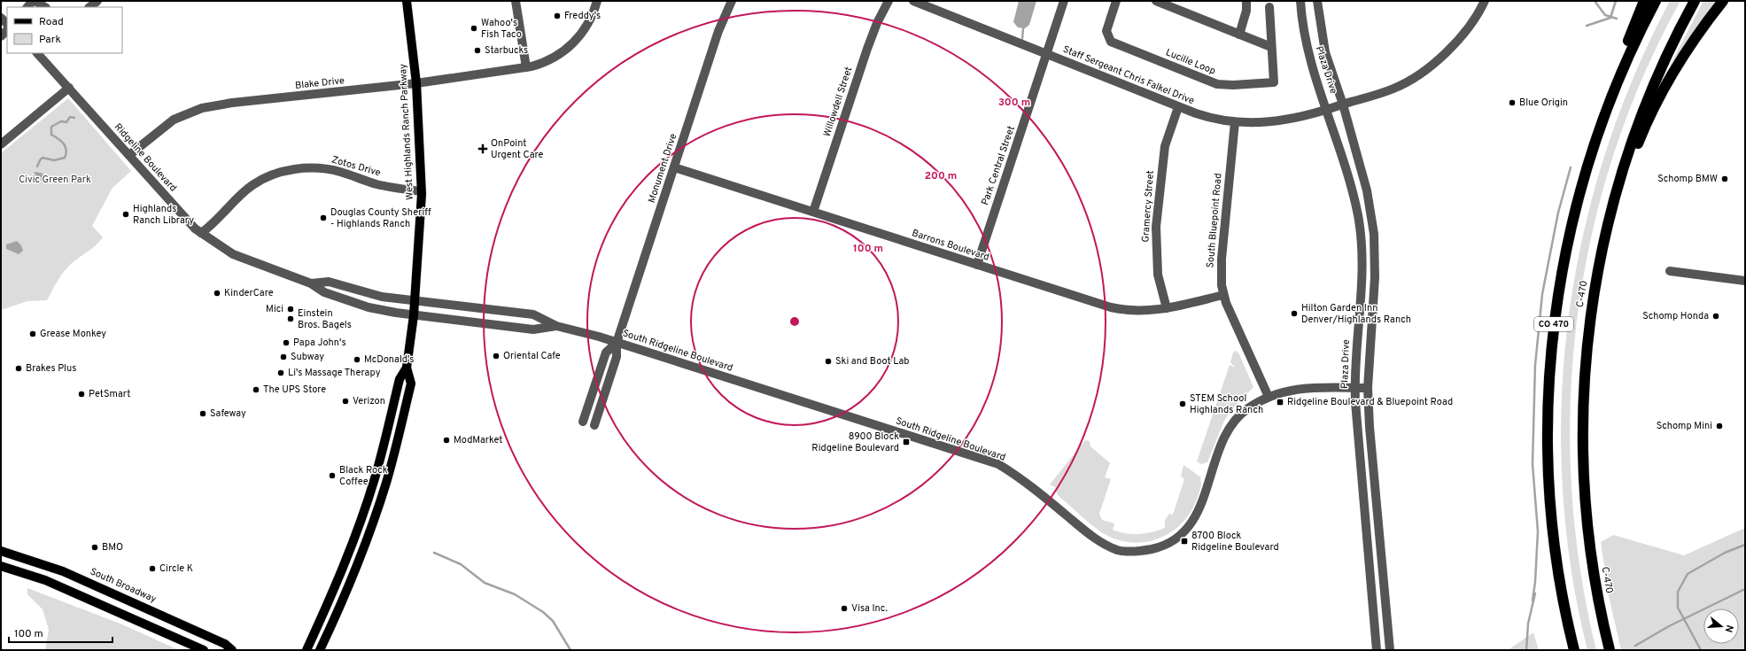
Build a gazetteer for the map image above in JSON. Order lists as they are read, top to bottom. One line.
{"streets":{"highway":["C-470","CO 470"],"main road":["West Highlands Ranch Parkway","South Broadway"],"street":["Lucille Loop","Plaza Drive","Staff Sergeant Chris Falkel Drive","Blake Drive","Willowdell Street","Ridgeline Boulevard","Park Central Street","Zotos Drive","Monument Drive","Gramercy Street","South Bluepoint Road","Barrons Boulevard","South Ridgeline Boulevard"]},"crossings":[["Plaza Drive","Staff Sergeant Chris Falkel Drive"],["Plaza Drive","South Ridgeline Boulevard"],["Staff Sergeant Chris Falkel Drive","Park Central Street"],["Staff Sergeant Chris Falkel Drive","Gramercy Street"],["Staff Sergeant Chris Falkel Drive","South Bluepoint Road"],["Blake Drive","West Highlands Ranch Parkway"],["Blake Drive","Ridgeline Boulevard"],["Willowdell Street","Barrons Boulevard"],["West Highlands Ranch Parkway","Ridgeline Boulevard"],["West Highlands Ranch Parkway","Zotos Drive"],["West Highlands Ranch Parkway","South Ridgeline Boulevard"],["Ridgeline Boulevard","Zotos Drive"],["Ridgeline Boulevard","South Ridgeline Boulevard"],["Park Central Street","Barrons Boulevard"],["Monument Drive","Barrons Boulevard"],["Monument Drive","South Ridgeline Boulevard"],["Gramercy Street","Barrons Boulevard"],["South Bluepoint Road","Barrons Boulevard"],["South Bluepoint Road","South Ridgeline Boulevard"]],"parks":["Civic Green Park"],"places":{"other":["Freddy's","Wahoo's Fish Taco","Starbucks","Blue Origin","Schomp BMW","Highlands Ranch Library","Douglas County Sheriff - Highlands Ranch","KinderCare","Mici","Hilton Garden Inn Denver/Highlands Ranch","Schomp Honda","Einstein Bros. Bagels","Grease Monkey","Papa John's","Oriental Cafe","Subway","McDonald's","Ski and Boot Lab","Brakes Plus","Li's Massage Therapy","The UPS Store","PetSmart","Verizon","STEM School Highlands Ranch","Safeway","Schomp Mini","ModMarket","Black Rock Coffee","BMO","Circle K","Visa Inc."],"health":["OnPoint Urgent Care"],"transit":["Ridgeline Boulevard & Bluepoint Road","8900 Block Ridgeline Boulevard","8700 Block Ridgeline Boulevard"]},"legend":["Road","Park"],"scale_bar":"100 m","north":"right","rings":["300 m","200 m","100 m"]}
